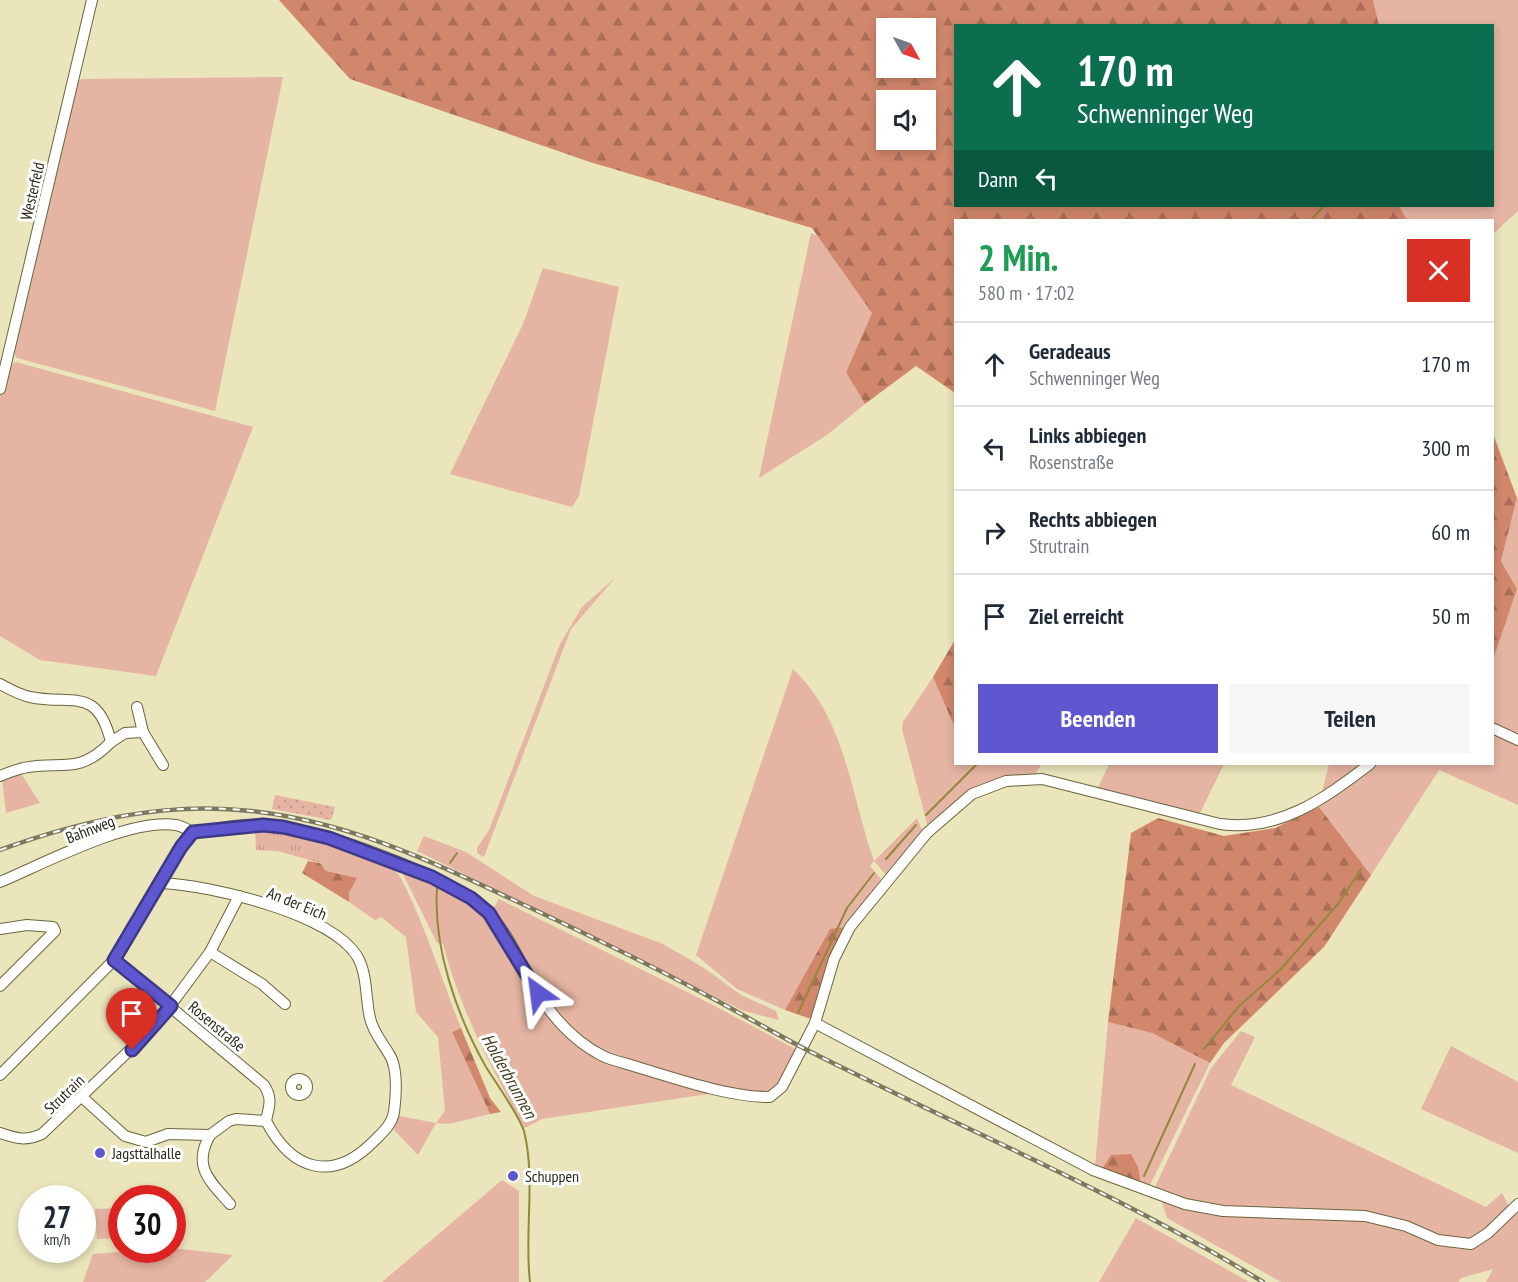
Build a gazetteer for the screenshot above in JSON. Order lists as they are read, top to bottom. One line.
{"streets":{"street":["Westerfeld","Bahnweg","An der Eich","Rosenstraße","Strutrain"]},"crossings":[["An der Eich","Strutrain"],["Rosenstraße","Strutrain"]],"water":["Holderbrunnen"],"places":["Jagsttalhalle","Schuppen"],"north":"bottom right","page":{"turn":["170 m","Schwenninger Weg"],"then":"Dann","heading":["2 Min.","580 m · 17:02"],"list":[{"name":"Geradeaus","note":"Schwenninger Weg","value":"170 m"},{"name":"Links abbiegen","note":"Rosenstraße","value":"300 m"},{"name":"Rechts abbiegen","note":"Strutrain","value":"60 m"},{"name":"Ziel erreicht","value":"50 m"}],"buttons":["Beenden","Teilen"],"speed":"27 km/h","limit":"30"}}
